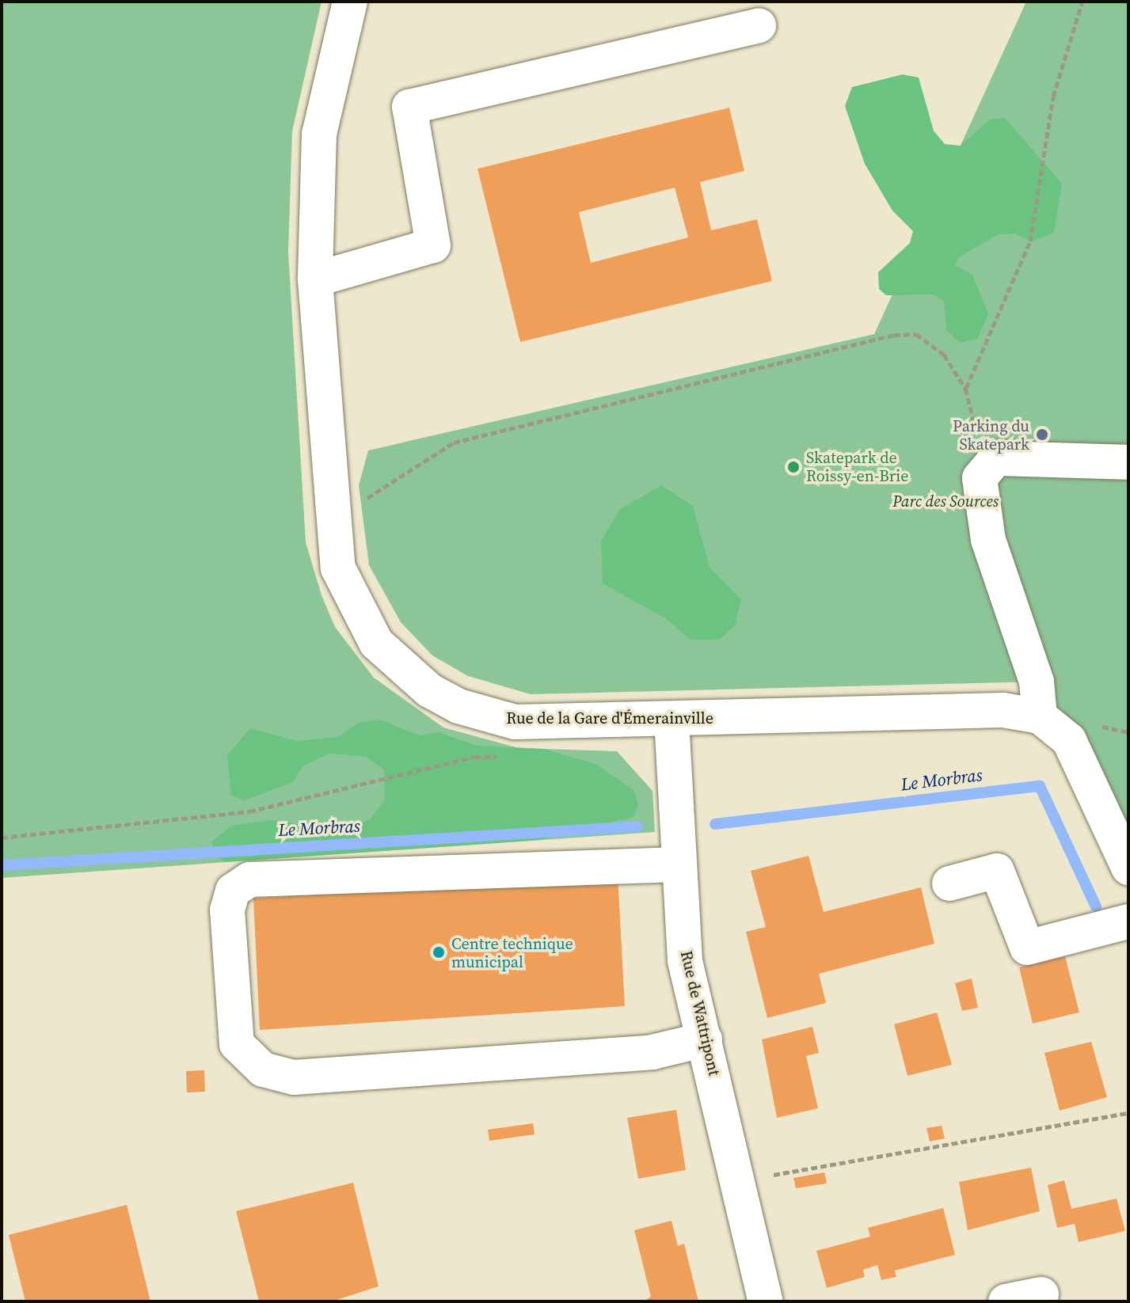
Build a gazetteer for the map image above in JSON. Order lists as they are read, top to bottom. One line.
{"streets":{"street":["Rue de la Gare d'Émerainville","Rue de Wattripont"]},"crossings":[["Rue de la Gare d'Émerainville","Rue de Wattripont"]],"water":["Le Morbras"],"parks":["Parc des Sources"],"places":["Parking du Skatepark","Skatepark de Roissy-en-Brie","Centre technique municipal"]}
